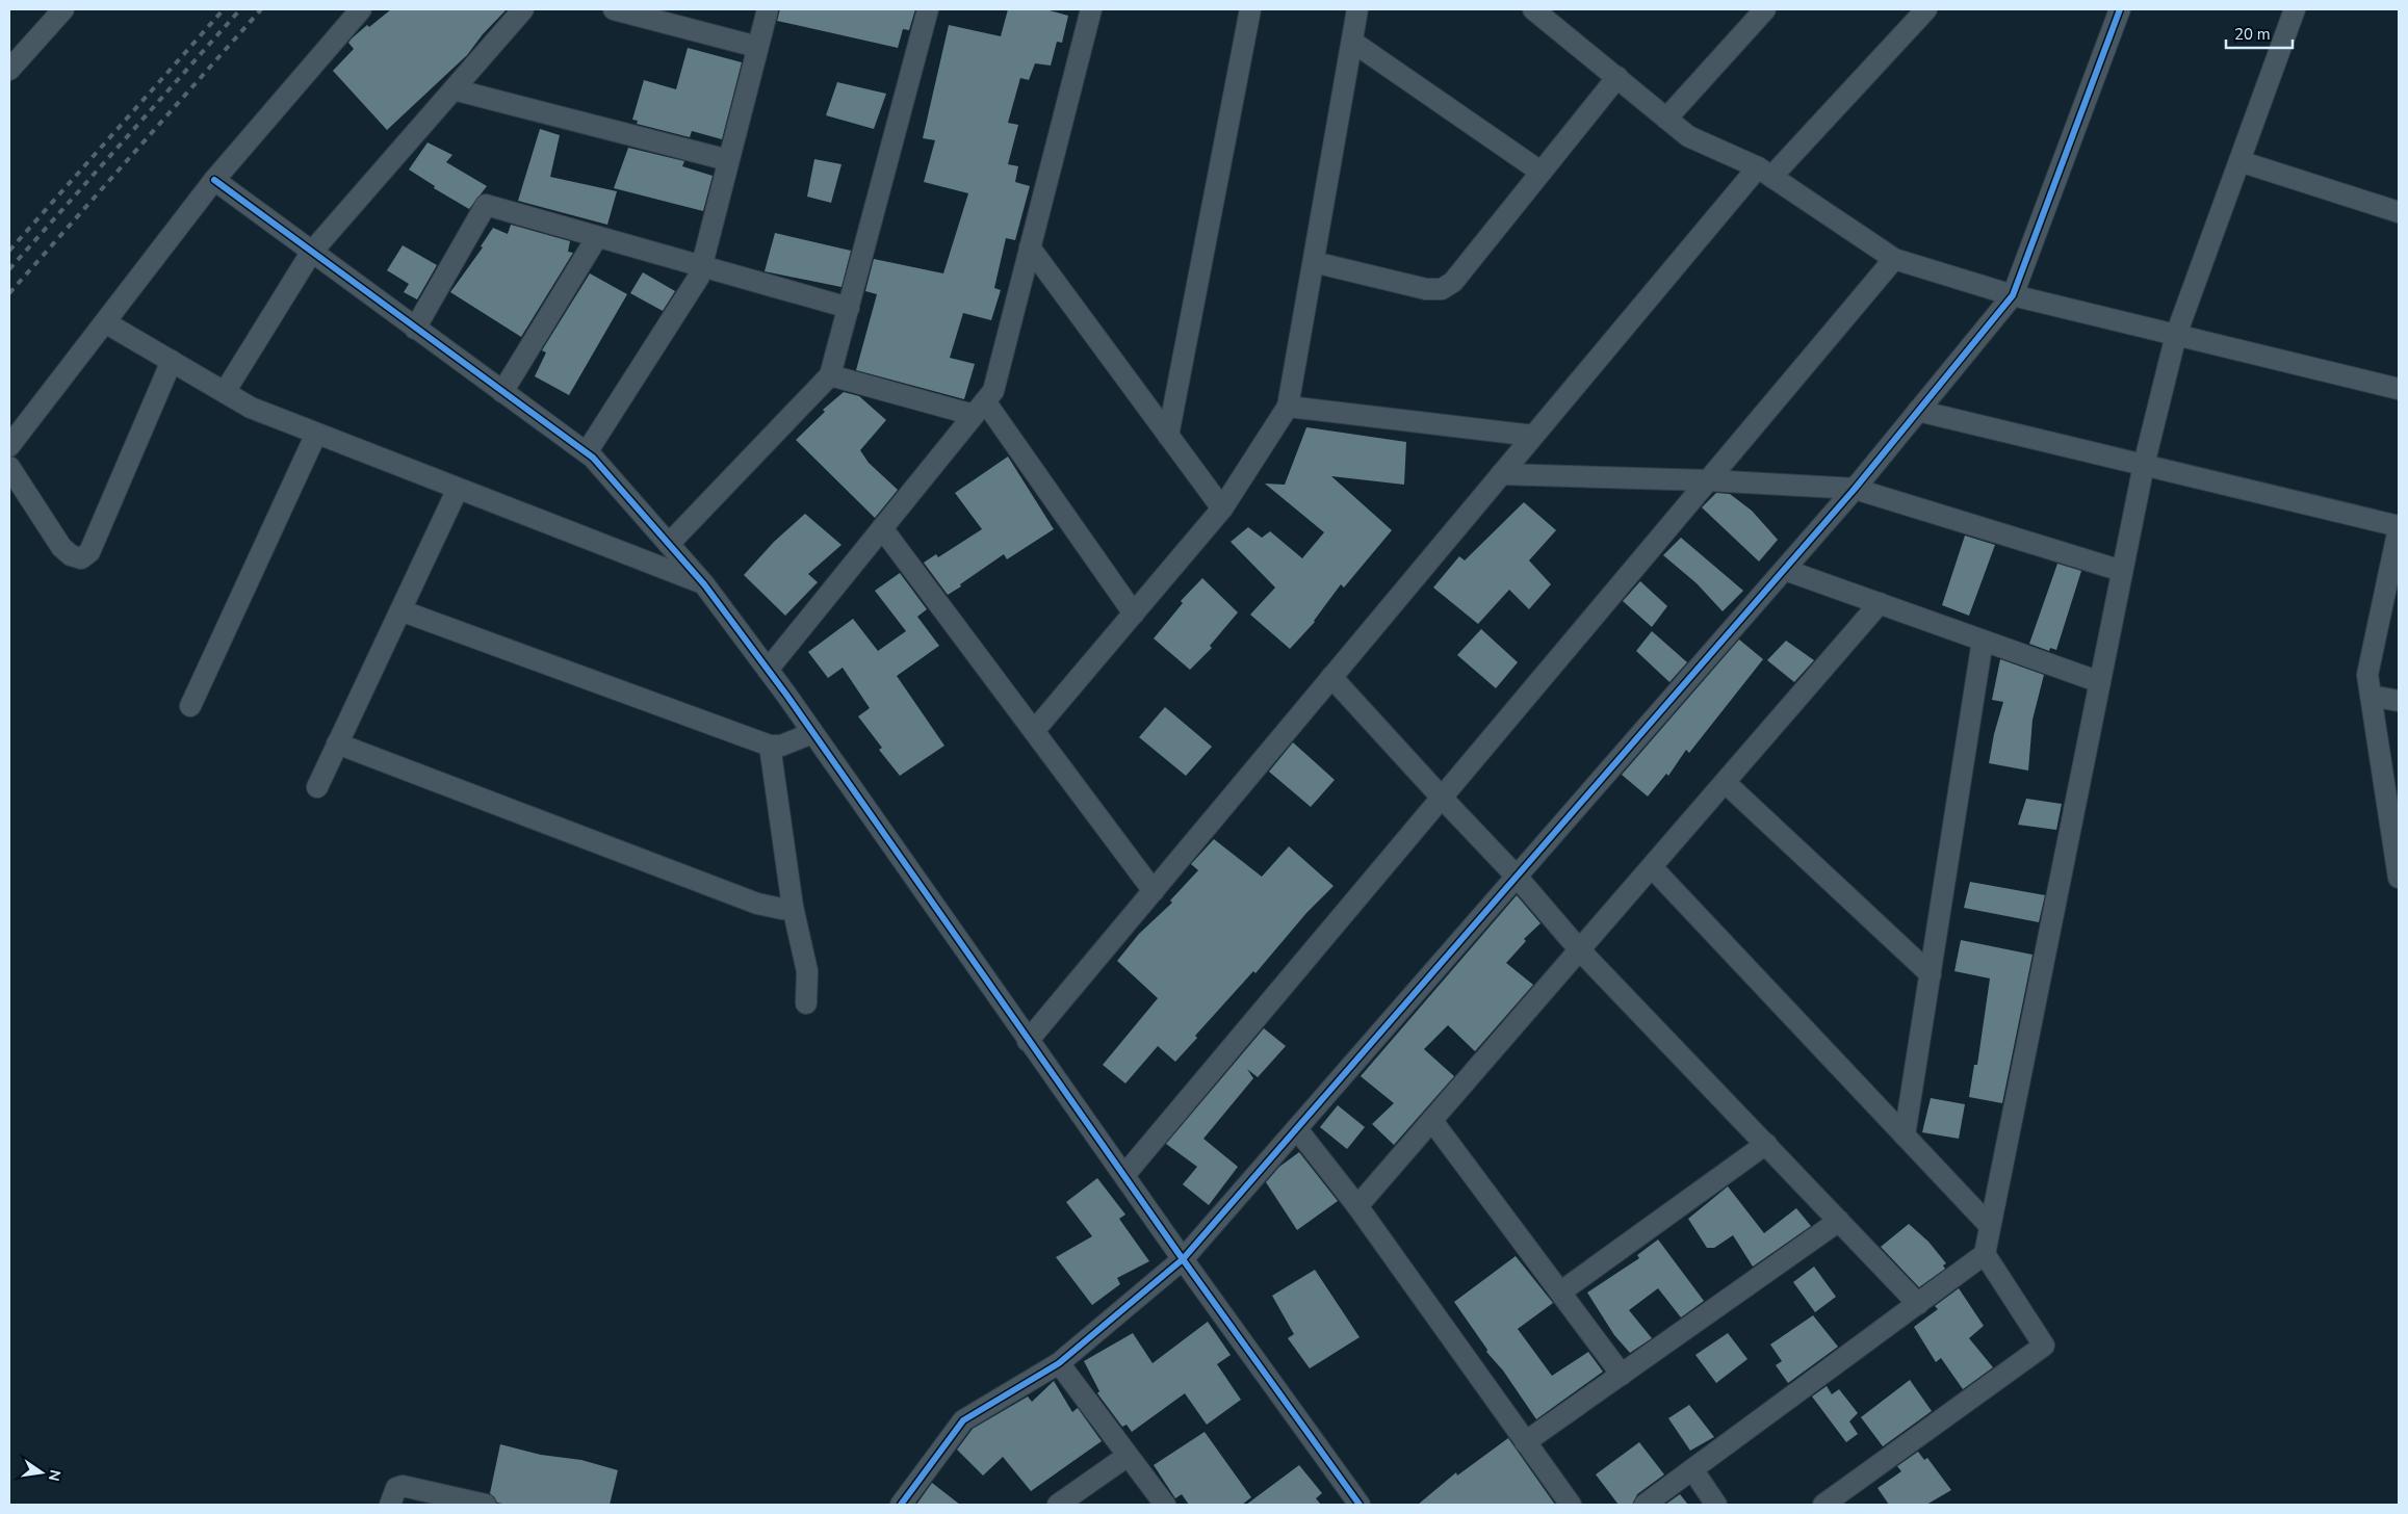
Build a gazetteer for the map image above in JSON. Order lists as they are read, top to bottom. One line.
{"scale_bar":"20 m","north":"right"}
